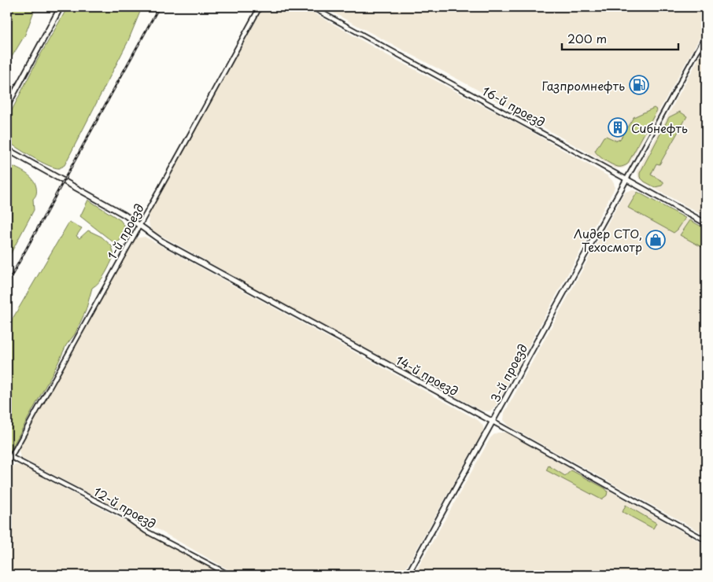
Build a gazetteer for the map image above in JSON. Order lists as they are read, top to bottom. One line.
{"streets":{"street":["16-й проезд","1-й проезд","3-й проезд","14-й проезд","12-й проезд"]},"crossings":[["16-й проезд","3-й проезд"],["1-й проезд","14-й проезд"],["1-й проезд","12-й проезд"],["3-й проезд","14-й проезд"]],"places":{"fuel station":["Газпромнефть"],"building":["Сибнефть"],"shop":["Лидер СТО, Техосмотр"]},"scale_bar":"200 m"}
